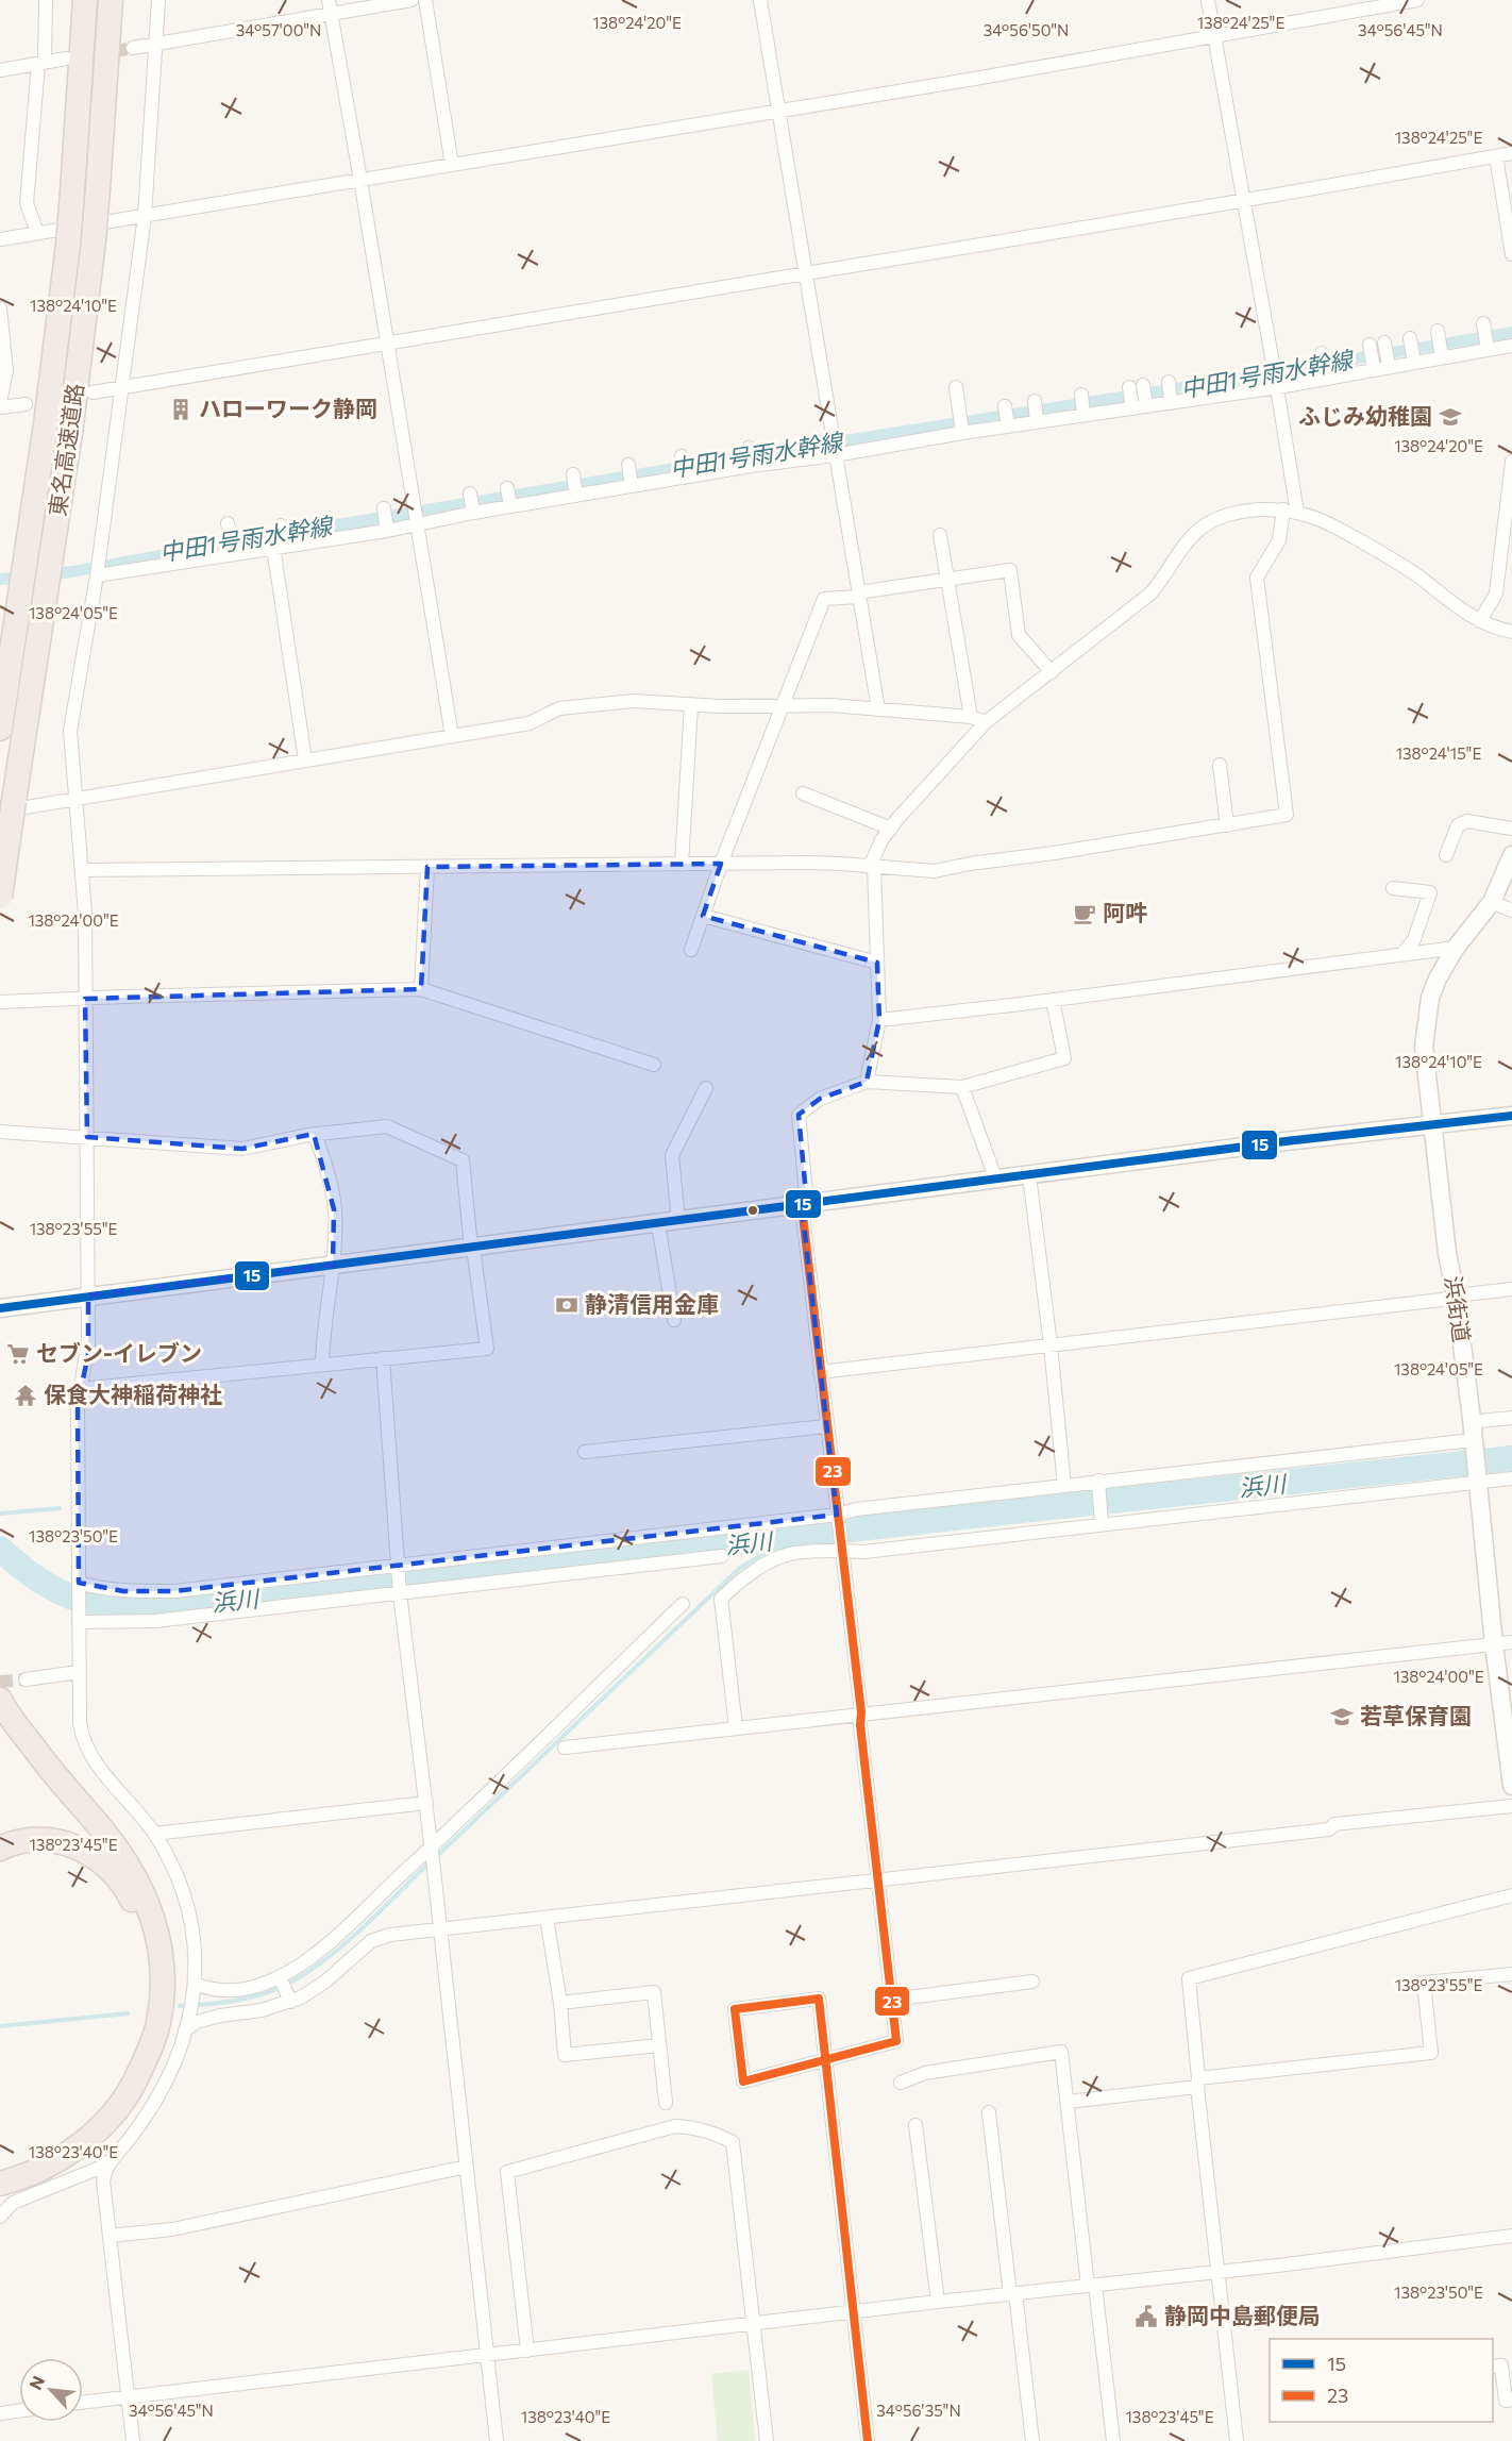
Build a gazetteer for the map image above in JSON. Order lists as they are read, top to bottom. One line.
{"streets":{"highway":["東名高速道路"],"street":["浜街道"]},"water":["中田1号雨水幹線","浜川"],"places":{"building":["ハローワーク静岡"],"school or university":["ふじみ幼稚園","若草保育園"],"cafe":["阿吽"],"bank":["静清信用金庫"],"supermarket":["セブン-イレブン"],"temple":["保食大神稲荷神社"],"public building":["静岡中島郵便局"]},"lines":["transit line 15","transit line 23"],"legend":["15","23"],"north":"top left","coordinates":["138°24'20\"E","138°24'25\"E","34°57'00\"N","34°56'50\"N","34°56'45\"N","138°24'10\"E","138°24'05\"E","138°24'15\"E","138°24'00\"E","138°23'55\"E","138°23'50\"E","138°23'45\"E","138°23'40\"E","34°56'35\"N"]}
